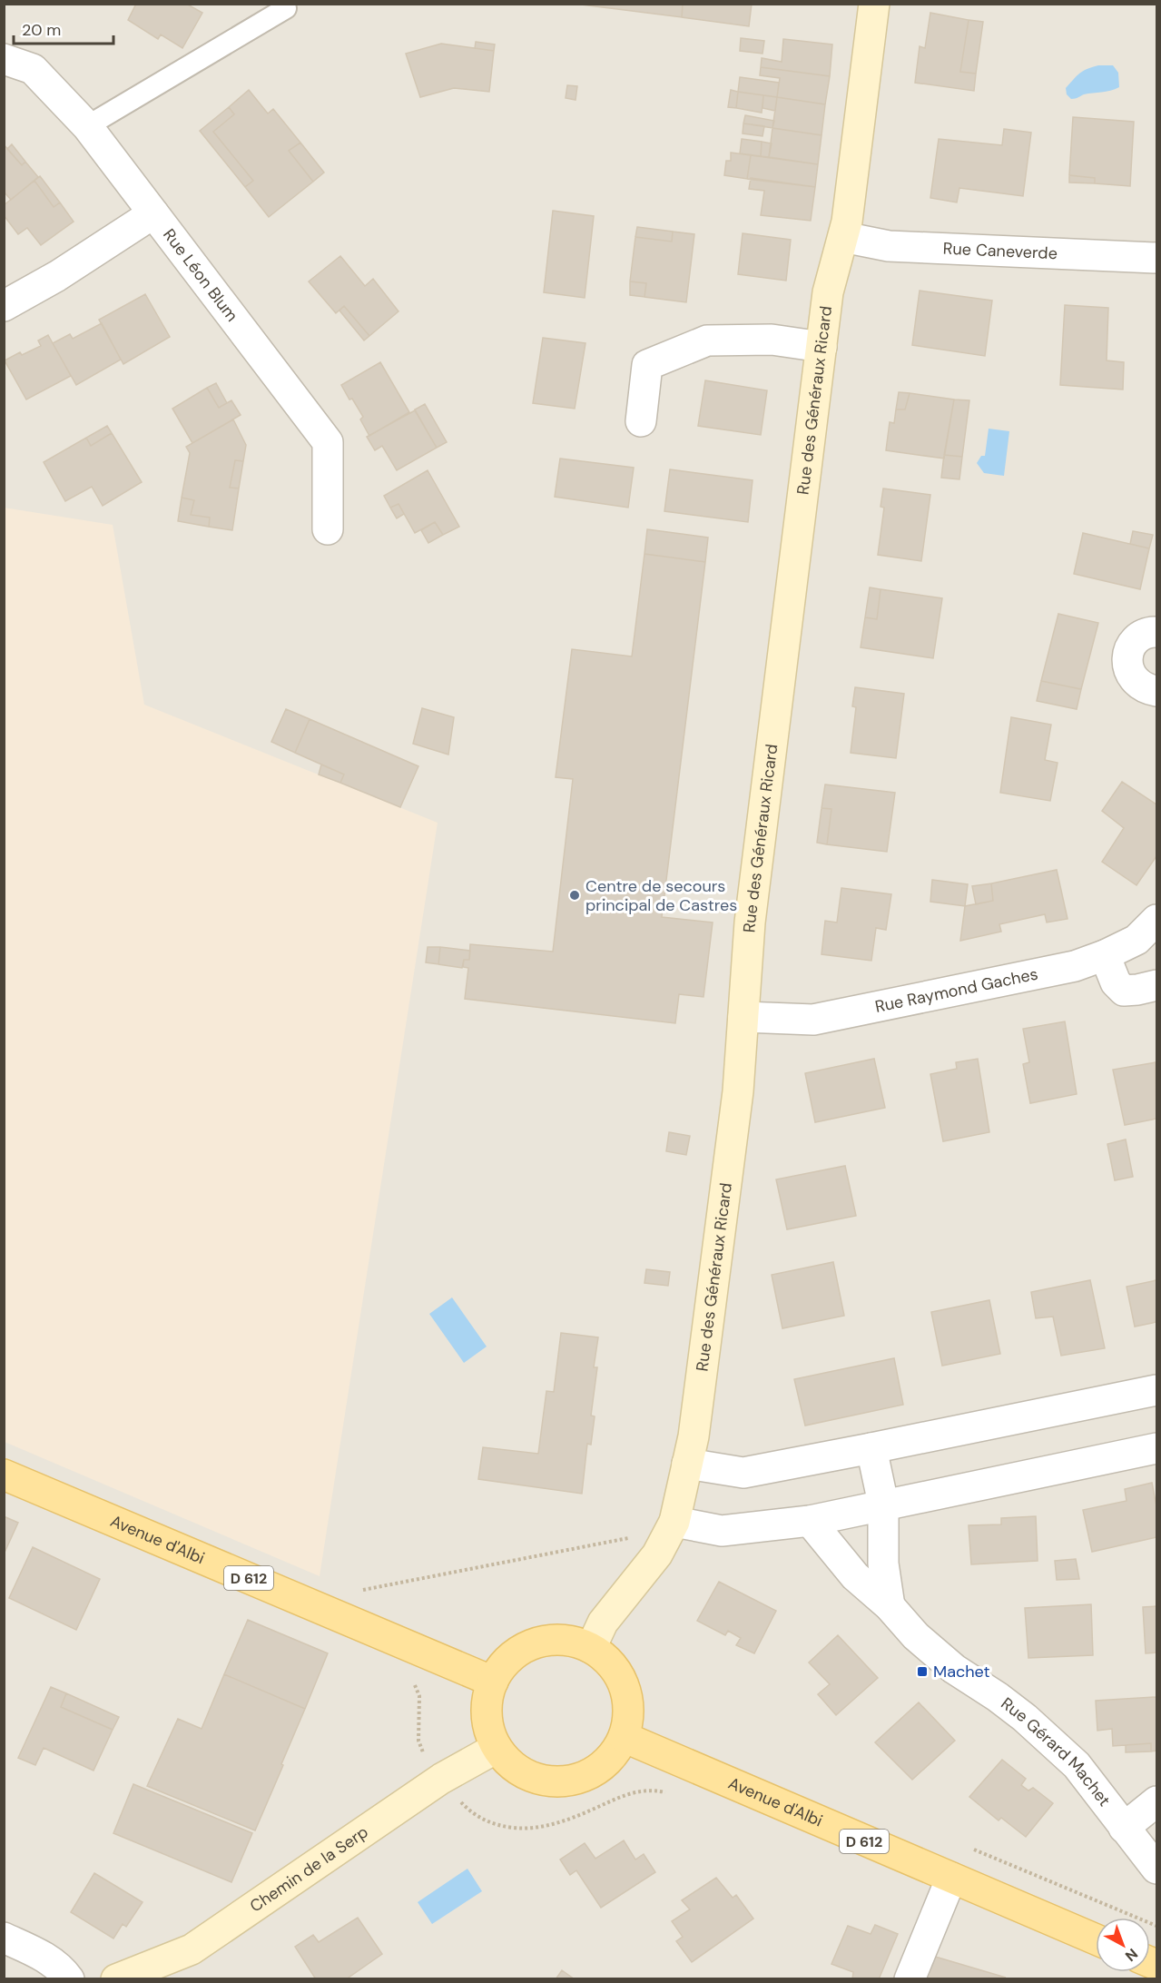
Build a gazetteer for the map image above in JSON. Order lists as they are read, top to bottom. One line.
{"streets":{"main road":["Avenue d'Albi","D 612"],"street":["Rue Caneverde","Rue Léon Blum","Rue des Généraux Ricard","Rue Raymond Gaches","Rue Gérard Machet","Chemin de la Serp"]},"crossings":[["Rue Caneverde","Rue des Généraux Ricard"],["Rue des Généraux Ricard","Rue Raymond Gaches"],["Rue des Généraux Ricard","Avenue d'Albi"],["Rue des Généraux Ricard","Chemin de la Serp"],["Avenue d'Albi","Chemin de la Serp"]],"places":{"other":["Centre de secours principal de Castres"],"transit":["Machet"]},"scale_bar":"20 m","north":"bottom right"}
